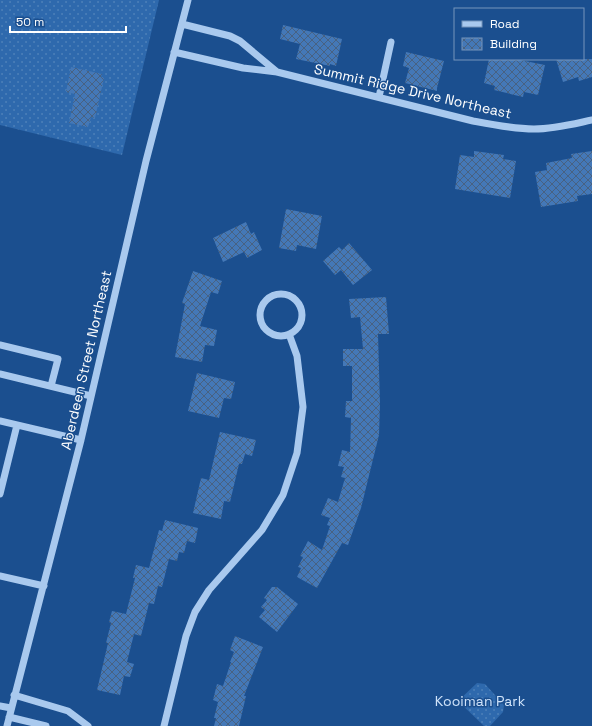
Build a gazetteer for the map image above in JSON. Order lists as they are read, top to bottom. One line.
{"streets":{"street":["Summit Ridge Drive Northeast","Aberdeen Street Northeast"]},"crossings":[["Summit Ridge Drive Northeast","Aberdeen Street Northeast"]],"parks":["Kooiman Park"],"legend":["Road","Building"],"scale_bar":"50 m"}
